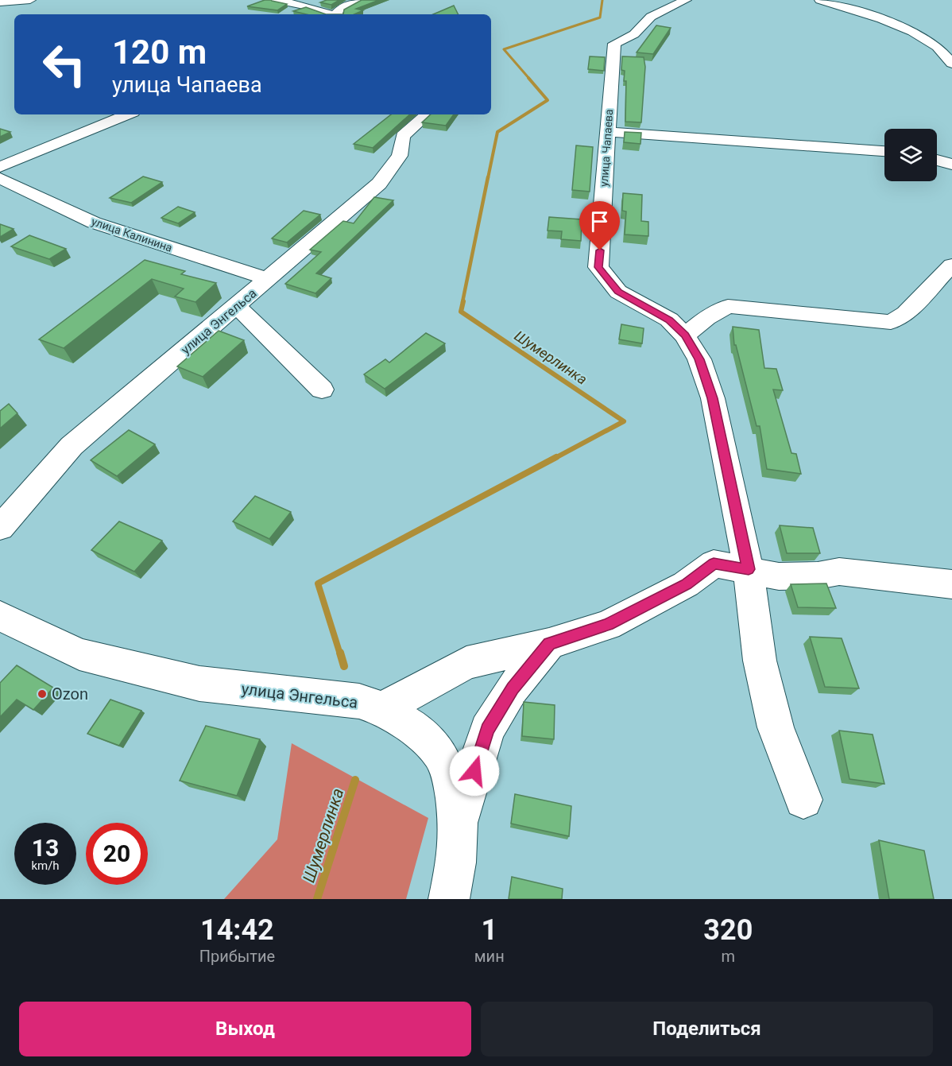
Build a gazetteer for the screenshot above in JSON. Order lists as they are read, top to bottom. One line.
{"streets":{"street":["улица Чапаева","улица Калинина","улица Энгельса"]},"crossings":[["улица Калинина","улица Энгельса"]],"water":["Шумерлинка"],"places":["Ozon"],"page":{"turn":["120 m","улица Чапаева"],"speed":"13 km/h","limit":"20","eta":["14:42","Прибытие","1","мин","320","m"],"buttons":["Выход","Поделиться"]}}
